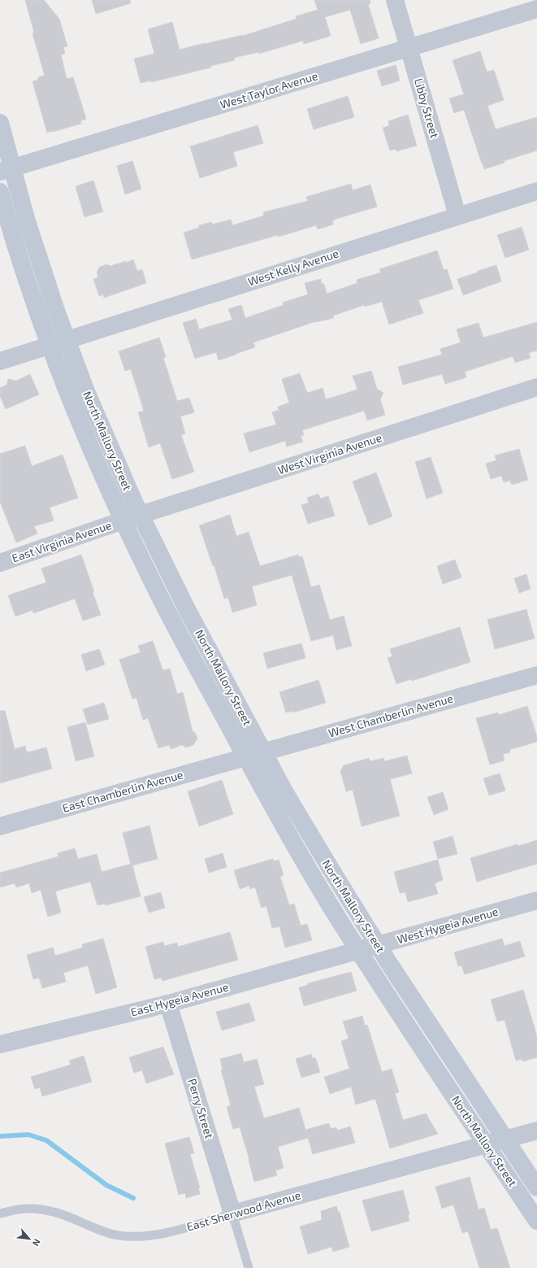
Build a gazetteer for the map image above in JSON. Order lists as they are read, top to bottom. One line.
{"streets":{"main road":["North Mallory Street"],"street":["West Taylor Avenue","Libby Street","West Kelly Avenue","West Virginia Avenue","East Virginia Avenue","West Chamberlin Avenue","East Chamberlin Avenue","West Hygeia Avenue","East Hygeia Avenue","Perry Street","East Sherwood Avenue"]},"crossings":[["West Taylor Avenue","Libby Street"],["West Taylor Avenue","North Mallory Street"],["Libby Street","West Kelly Avenue"],["West Kelly Avenue","North Mallory Street"],["North Mallory Street","West Virginia Avenue"],["North Mallory Street","East Virginia Avenue"],["North Mallory Street","West Chamberlin Avenue"],["North Mallory Street","East Chamberlin Avenue"],["North Mallory Street","West Hygeia Avenue"],["North Mallory Street","East Hygeia Avenue"],["North Mallory Street","East Sherwood Avenue"],["West Virginia Avenue","East Virginia Avenue"],["West Chamberlin Avenue","East Chamberlin Avenue"],["West Hygeia Avenue","East Hygeia Avenue"],["East Hygeia Avenue","Perry Street"],["Perry Street","East Sherwood Avenue"]],"north":"bottom right"}
